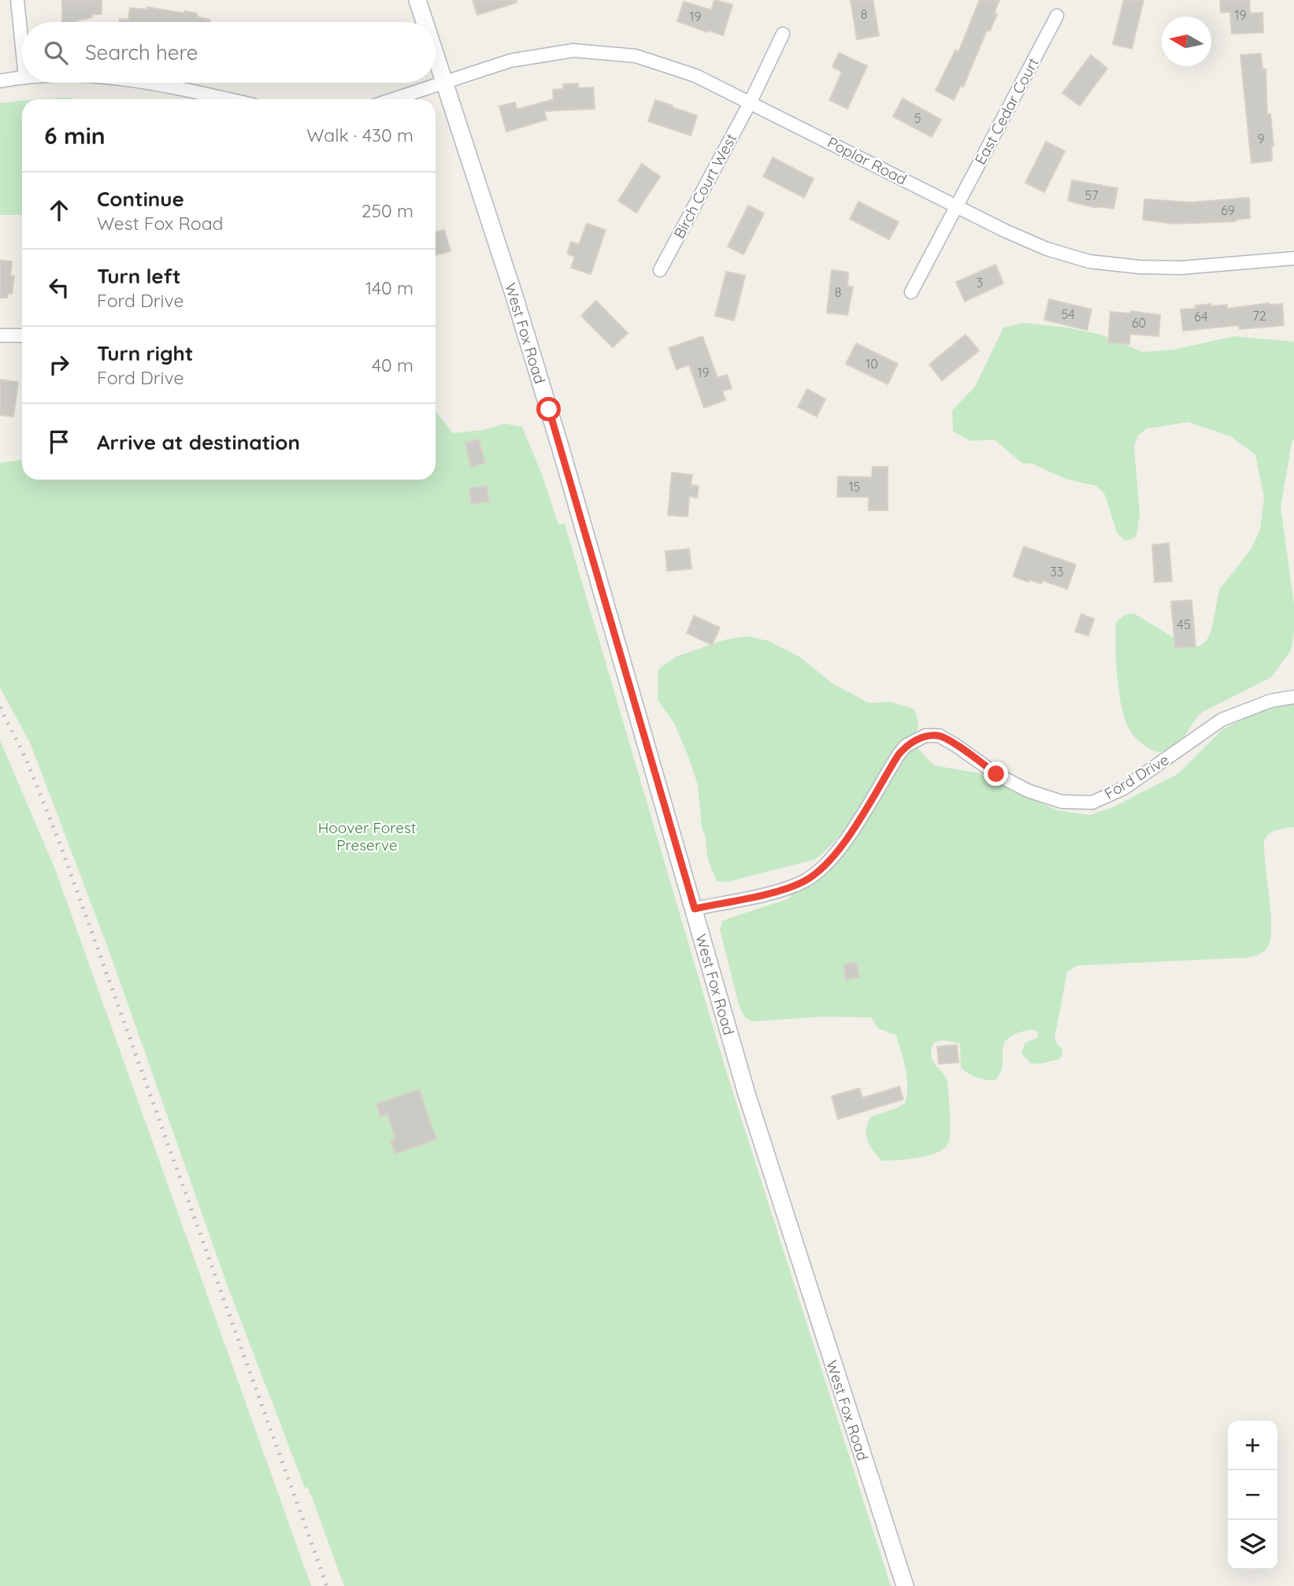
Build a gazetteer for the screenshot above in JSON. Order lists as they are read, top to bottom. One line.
{"streets":{"street":["East Cedar Court","Poplar Road","Birch Court West","West Fox Road","Ford Drive"]},"crossings":[["East Cedar Court","Poplar Road"],["Poplar Road","Birch Court West"],["Poplar Road","West Fox Road"],["West Fox Road","Ford Drive"]],"parks":["Hoover Forest Preserve"],"house_numbers":["8","19","19","5","9","57","69","3","8","54","72","64","60","10","19","15","33","45"],"north":"left","page":{"search":"Search here","heading":["6 min","Walk · 430 m"],"list":[["Continue","West Fox Road","250 m"],["Turn left","Ford Drive","140 m"],["Turn right","Ford Drive","40 m"],"Arrive at destination"],"map_buttons":["+","−"]}}
